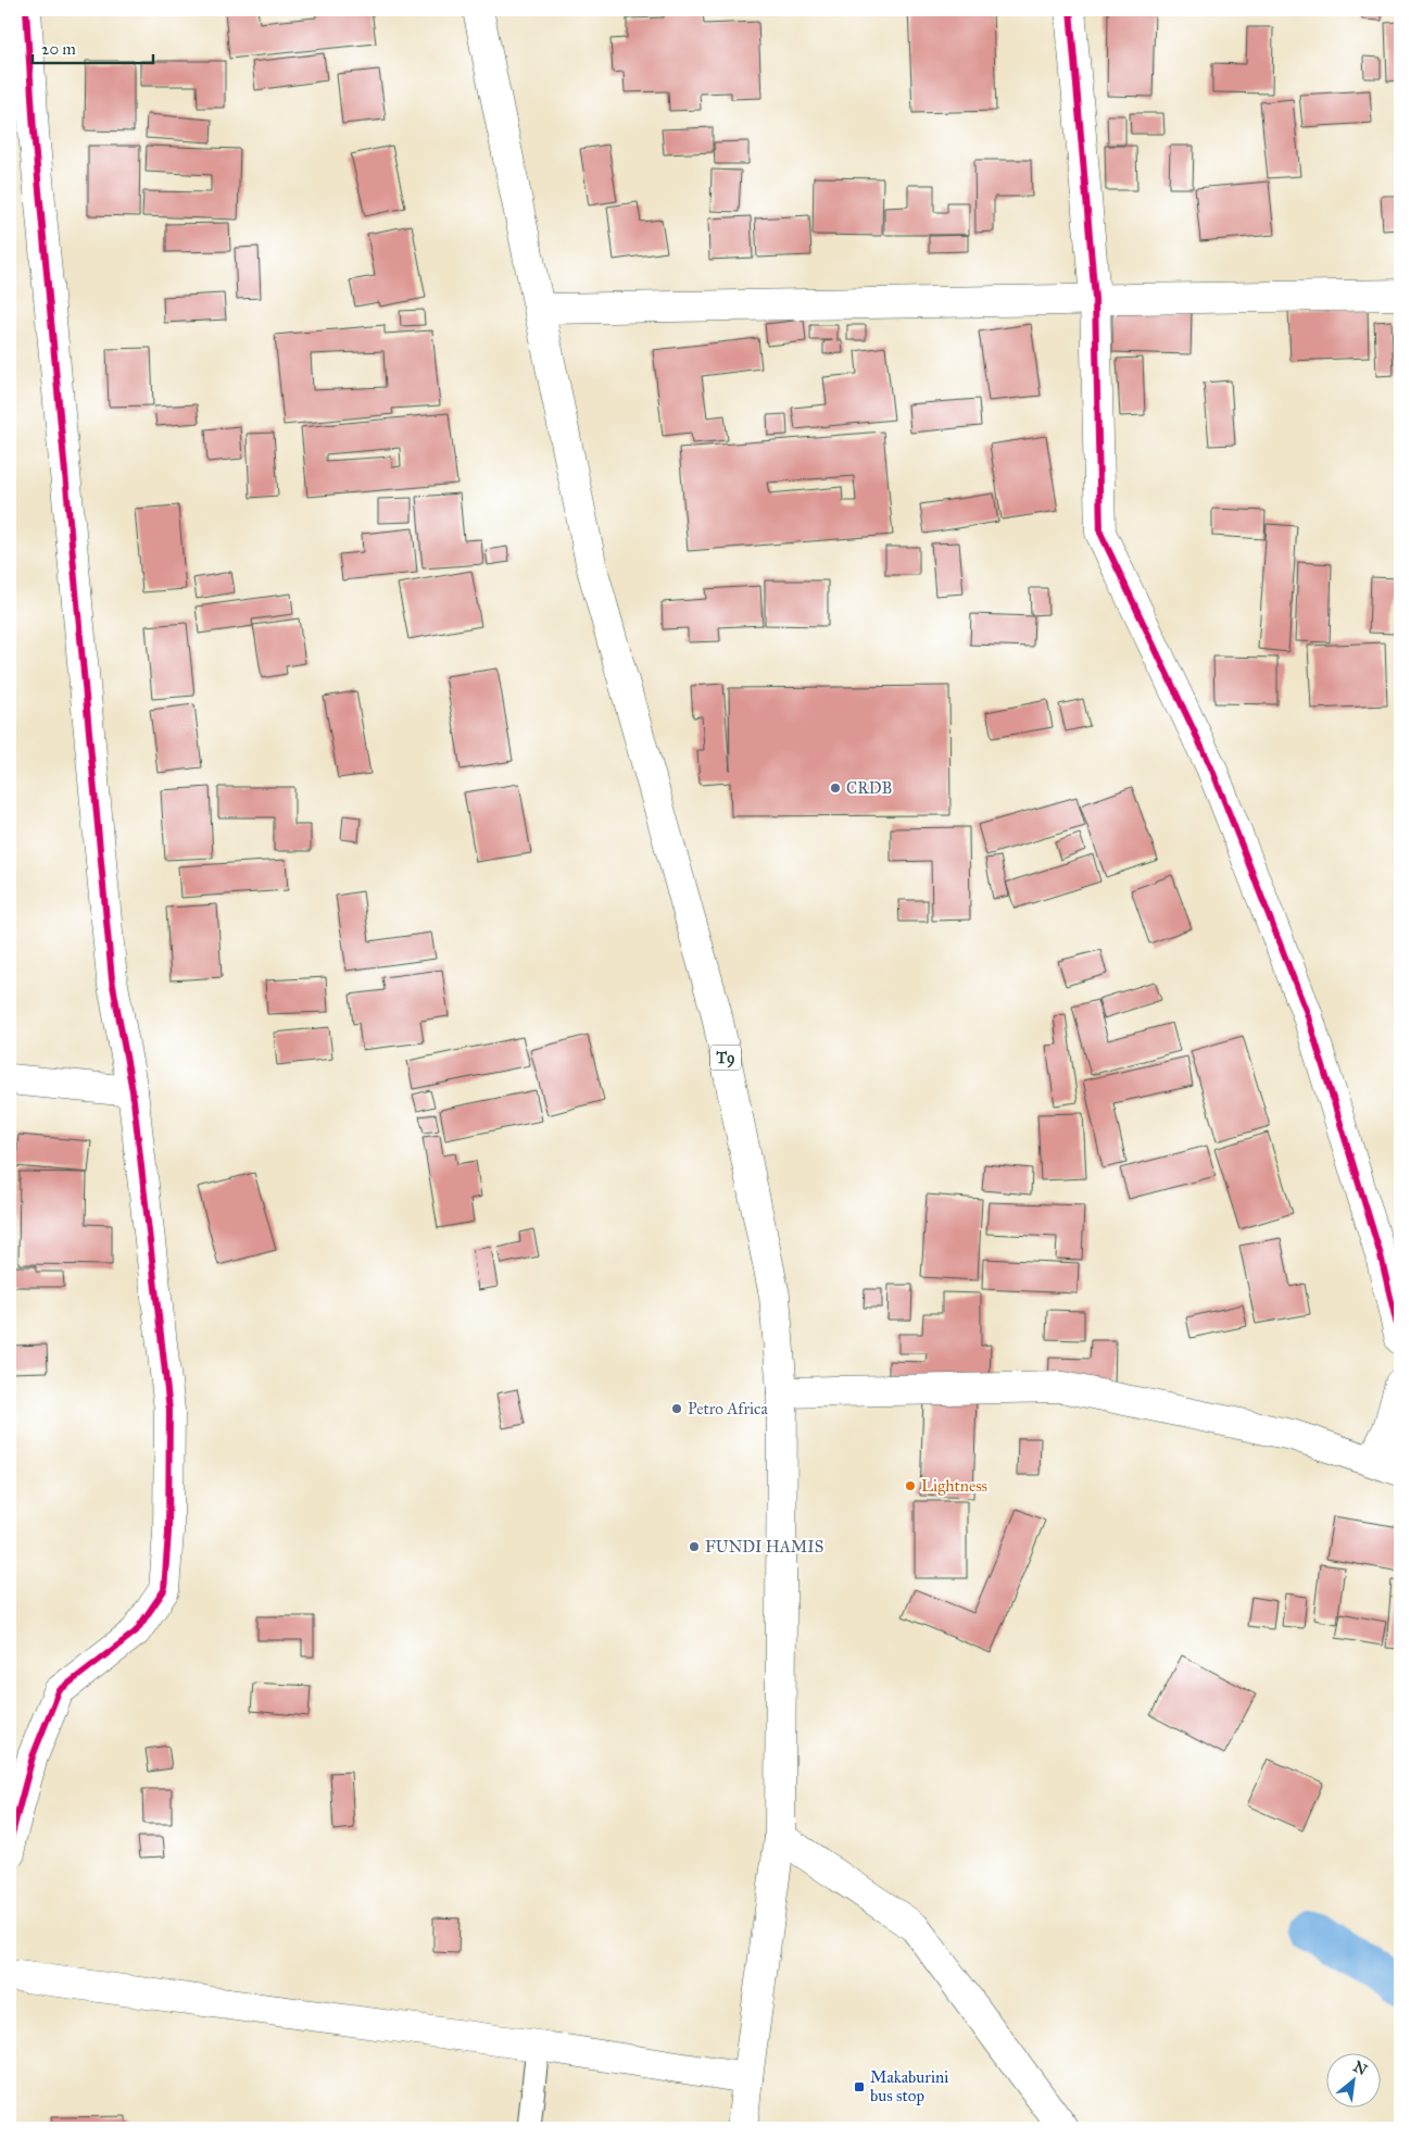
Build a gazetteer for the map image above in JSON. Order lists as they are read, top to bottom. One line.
{"streets":{"main road":["T9"]},"places":{"other":["CRDB","Petro Africa","Lightness","FUNDI HAMIS"],"transit":["Makaburini bus stop"]},"scale_bar":"20 m","north":"top right"}
